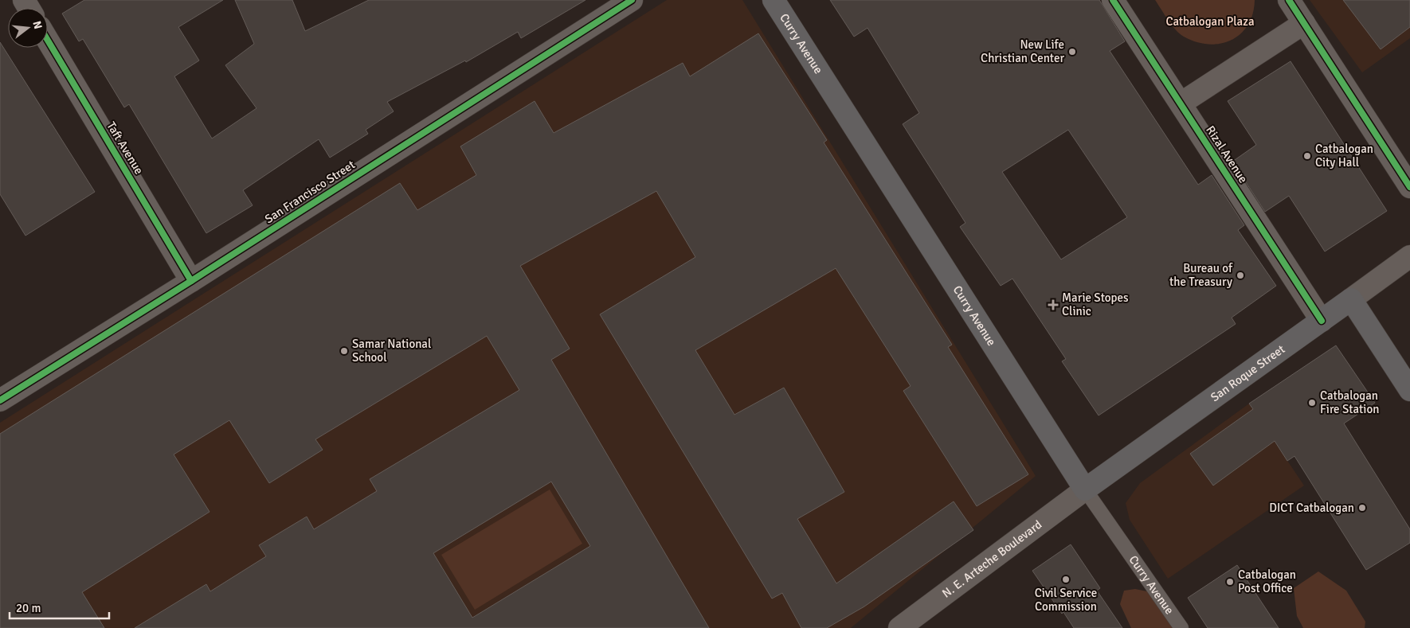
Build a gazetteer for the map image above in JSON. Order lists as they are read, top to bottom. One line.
{"streets":{"main road":["Curry Avenue","San Roque Street"],"street":["Taft Avenue","Rizal Avenue","San Francisco Street","N. E. Arteche Boulevard"]},"crossings":[["Curry Avenue","San Roque Street"],["Curry Avenue","N. E. Arteche Boulevard"],["Taft Avenue","San Francisco Street"],["Rizal Avenue","San Roque Street"],["San Roque Street","N. E. Arteche Boulevard"]],"parks":["Catbalogan Plaza"],"places":{"other":["New Life Christian Center","Catbalogan City Hall","Bureau of the Treasury","Samar National School","Catbalogan Fire Station","DICT Catbalogan","Civil Service Commission","Catbalogan Post Office"],"health":["Marie Stopes Clinic"]},"scale_bar":"20 m","north":"right"}
